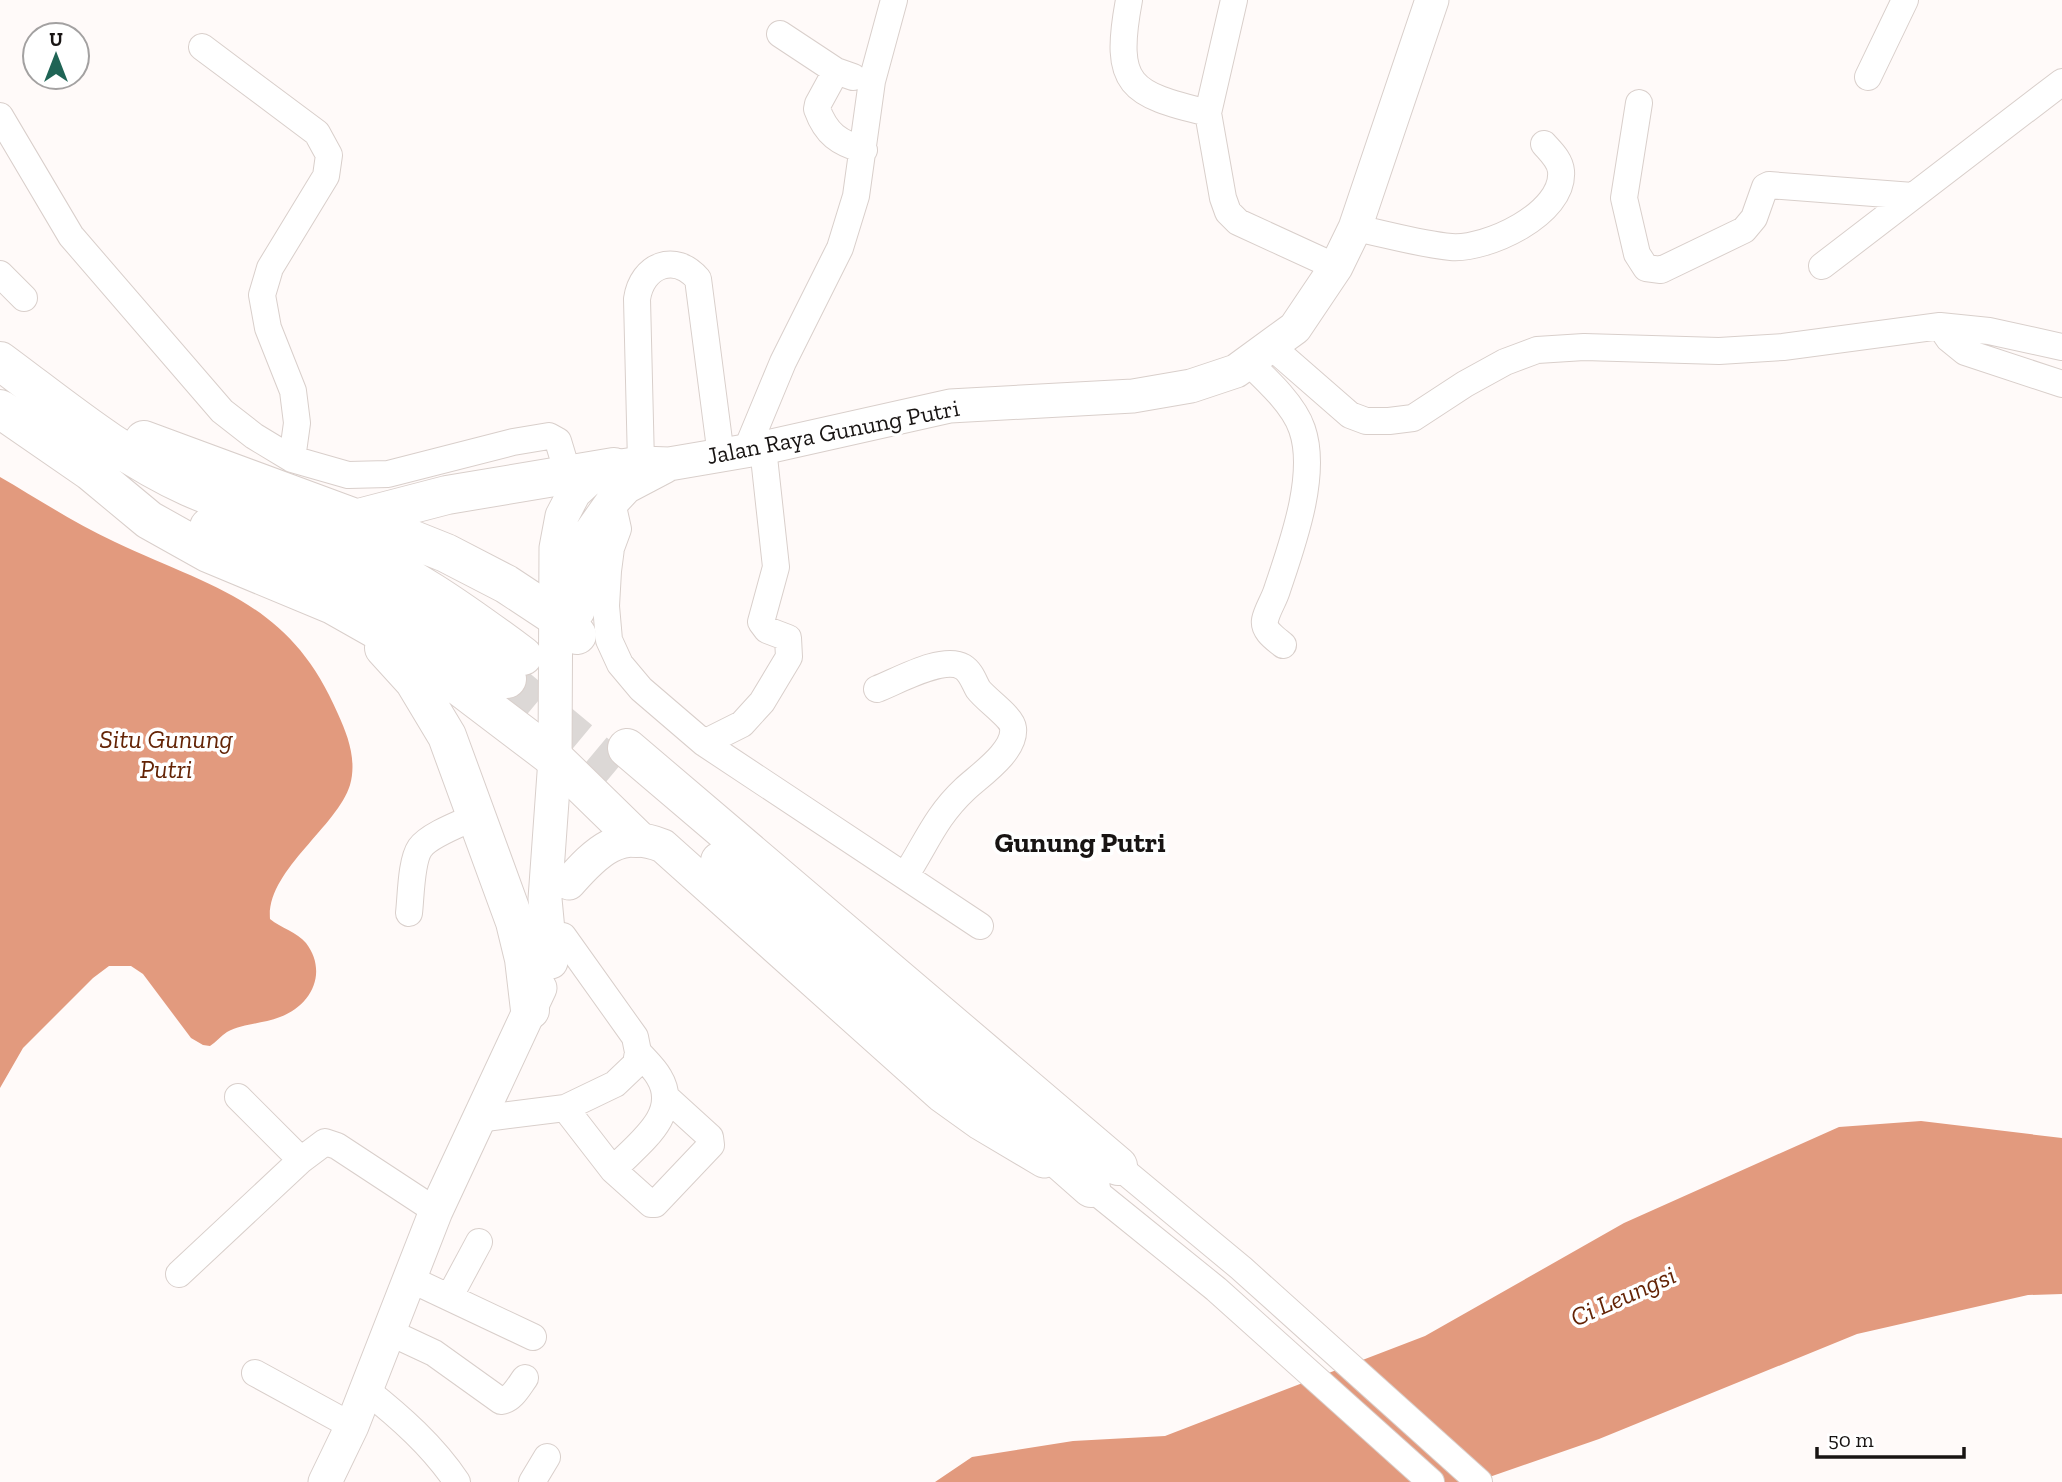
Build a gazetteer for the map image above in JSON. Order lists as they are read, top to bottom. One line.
{"streets":{"main road":["Jalan Raya Gunung Putri"]},"districts":["Gunung Putri"],"water":["Situ Gunung Putri","Ci Leungsi"],"scale_bar":"50 m","north":"top"}
